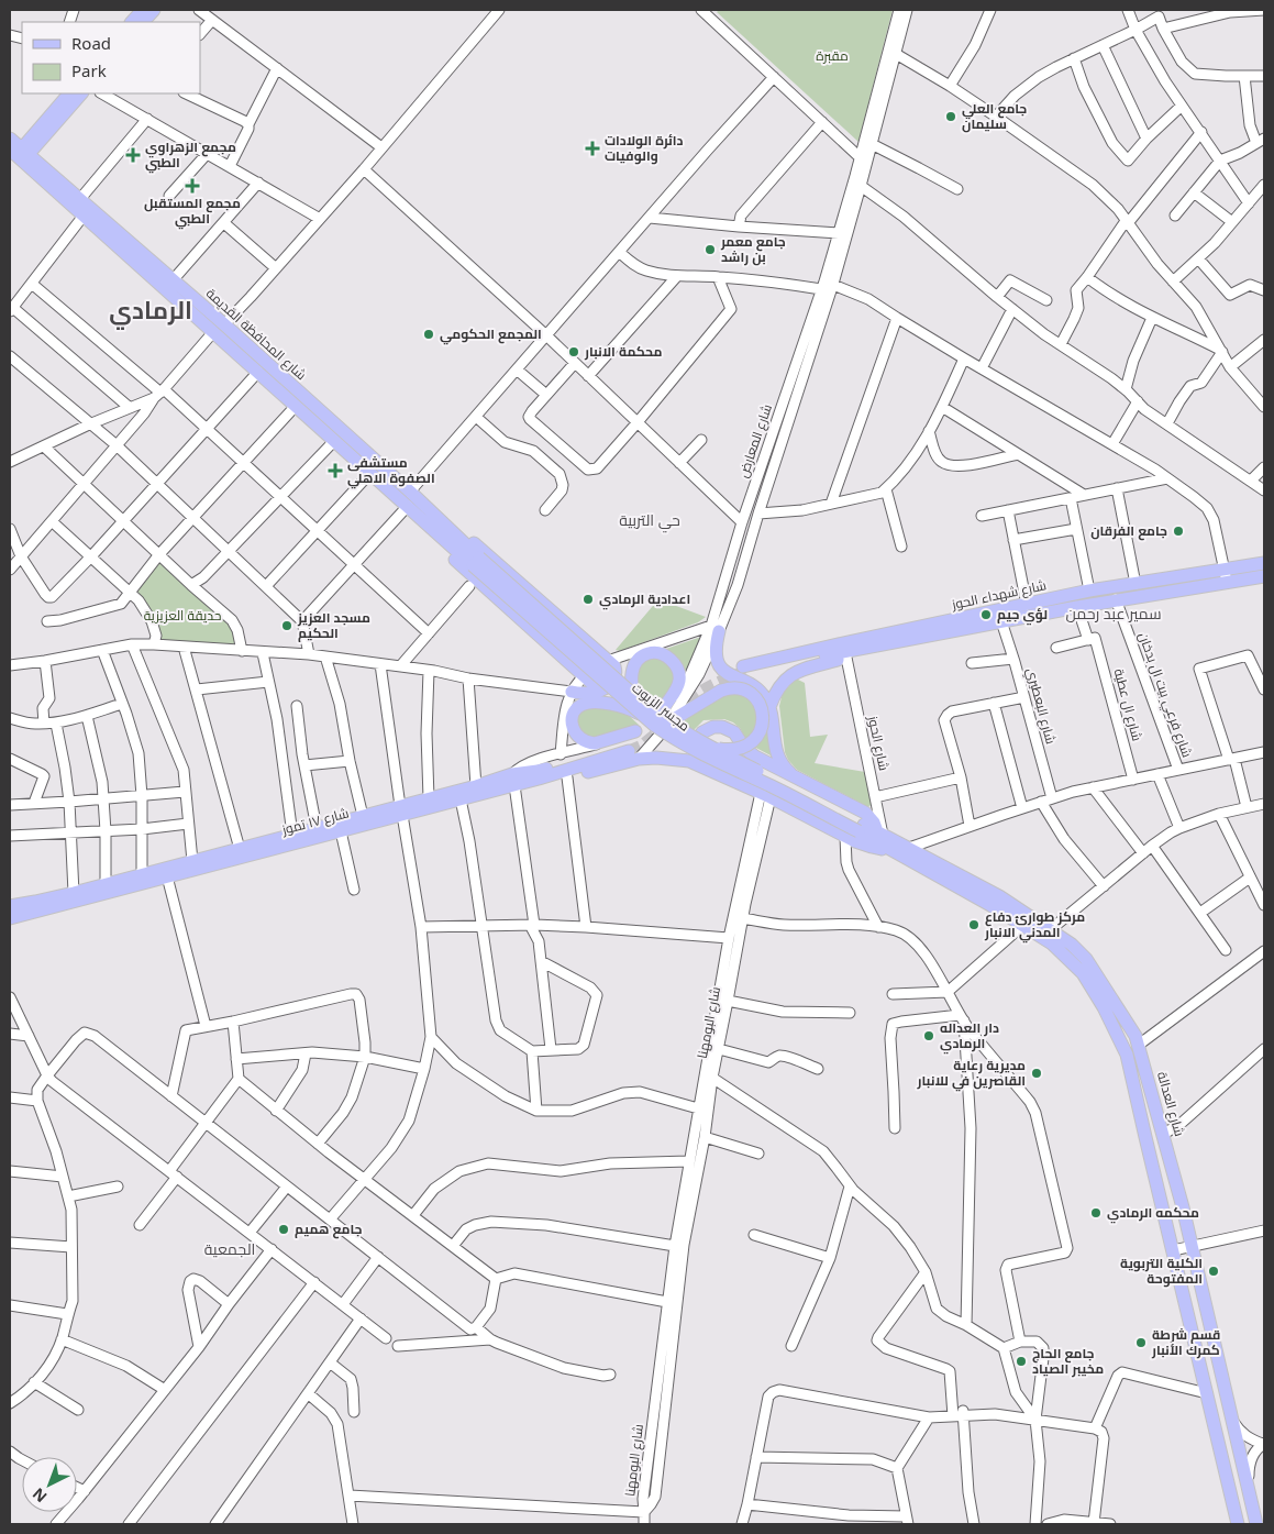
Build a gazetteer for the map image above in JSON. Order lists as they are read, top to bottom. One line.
{"streets":{"main road":["شارع المحافظة القديمة","شارع شهداء الحوز","مجسر الزيوت","شارع ١٧ تموز","شارع العدالة"],"street":["شارع المعارض","شارع فرعي بيت ال بدخان","شارع ال عطية","شارع البعطيري","شارع الحوز","شارع البومهنا"]},"crossings":[["شارع المحافظة القديمة","مجسر الزيوت"],["شارع المعارض","شارع ١٧ تموز"],["شارع شهداء الحوز","شارع فرعي بيت ال بدخان"],["شارع شهداء الحوز","شارع ال عطية"],["شارع شهداء الحوز","شارع البعطيري"],["مجسر الزيوت","شارع العدالة"],["شارع الحوز","شارع العدالة"]],"districts":["الرمادي","حي التربية","سمير عبد رحمن","الجمعية"],"parks":["مقبرة","حديقة العزيزية"],"places":{"other":["جامع العلي سليمان","جامع معمر بن راشد","المجمع الحكومي","محكمة الانبار","جامع الفرقان","اعدادية الرمادي","لؤي جيم","مسجد العزيز الحكيم","مركز طوارئ دفاع المدني الانبار","دار العداله الرمادي","مديرية رعاية القاصرين في للانبار","محكمه الرمادي","جامع هميم","الكلية التربوية المفتوحة","قسم شرطة كمرك الأنبار","جامع الحاج مخيبر الصياد"],"health":["دائرة الولادات والوفيات","مجمع الزهراوي الطبي","مجمع المستقبل الطبي","مستشفى الصفوة الاهلي"]},"legend":["Road","Park"],"north":"bottom left"}
